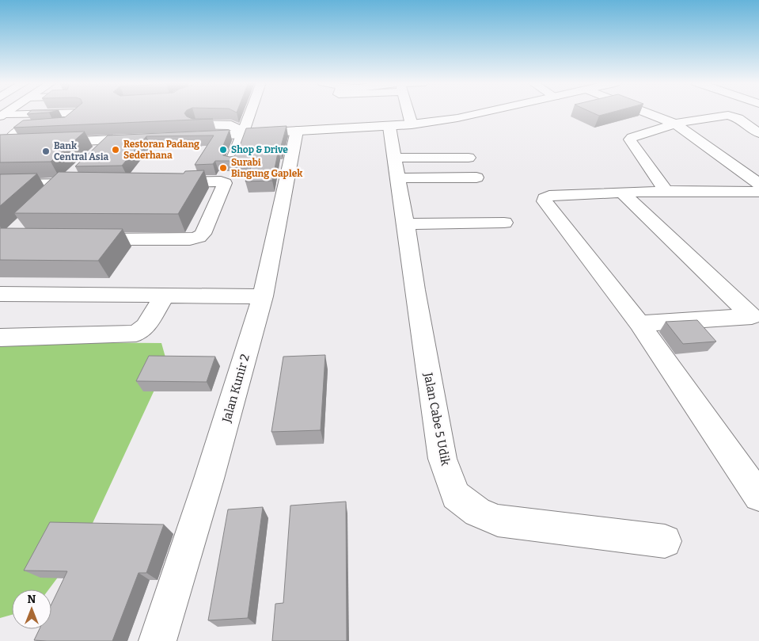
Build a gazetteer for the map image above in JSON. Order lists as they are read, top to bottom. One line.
{"streets":{"main road":["Jalan Kunir 2","Jalan Cabe 5 Udik"]},"places":["Restoran Padang Sederhana","Shop & Drive","Bank Central Asia","Surabi Bingung Gaplek"],"north":"top"}
